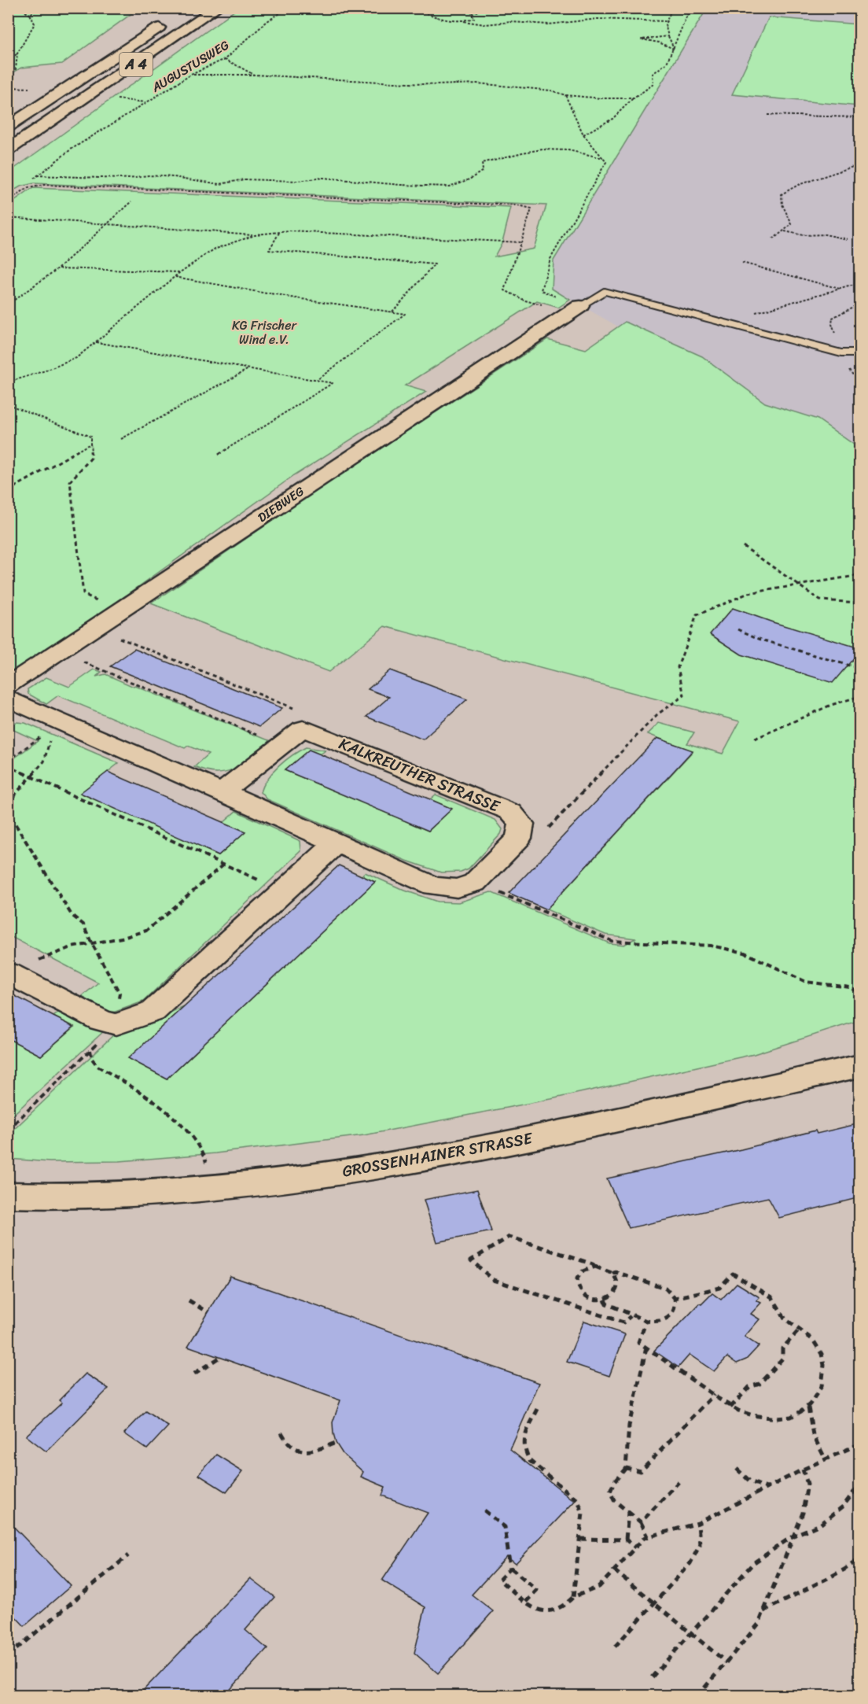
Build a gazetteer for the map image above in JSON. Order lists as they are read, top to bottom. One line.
{"streets":{"main road":["A 4","DIEBWEG","KALKREUTHER STRASSE","GROSSENHAINER STRASSE"],"path":["AUGUSTUSWEG"]},"parks":["KG Frischer Wind e.V."]}
